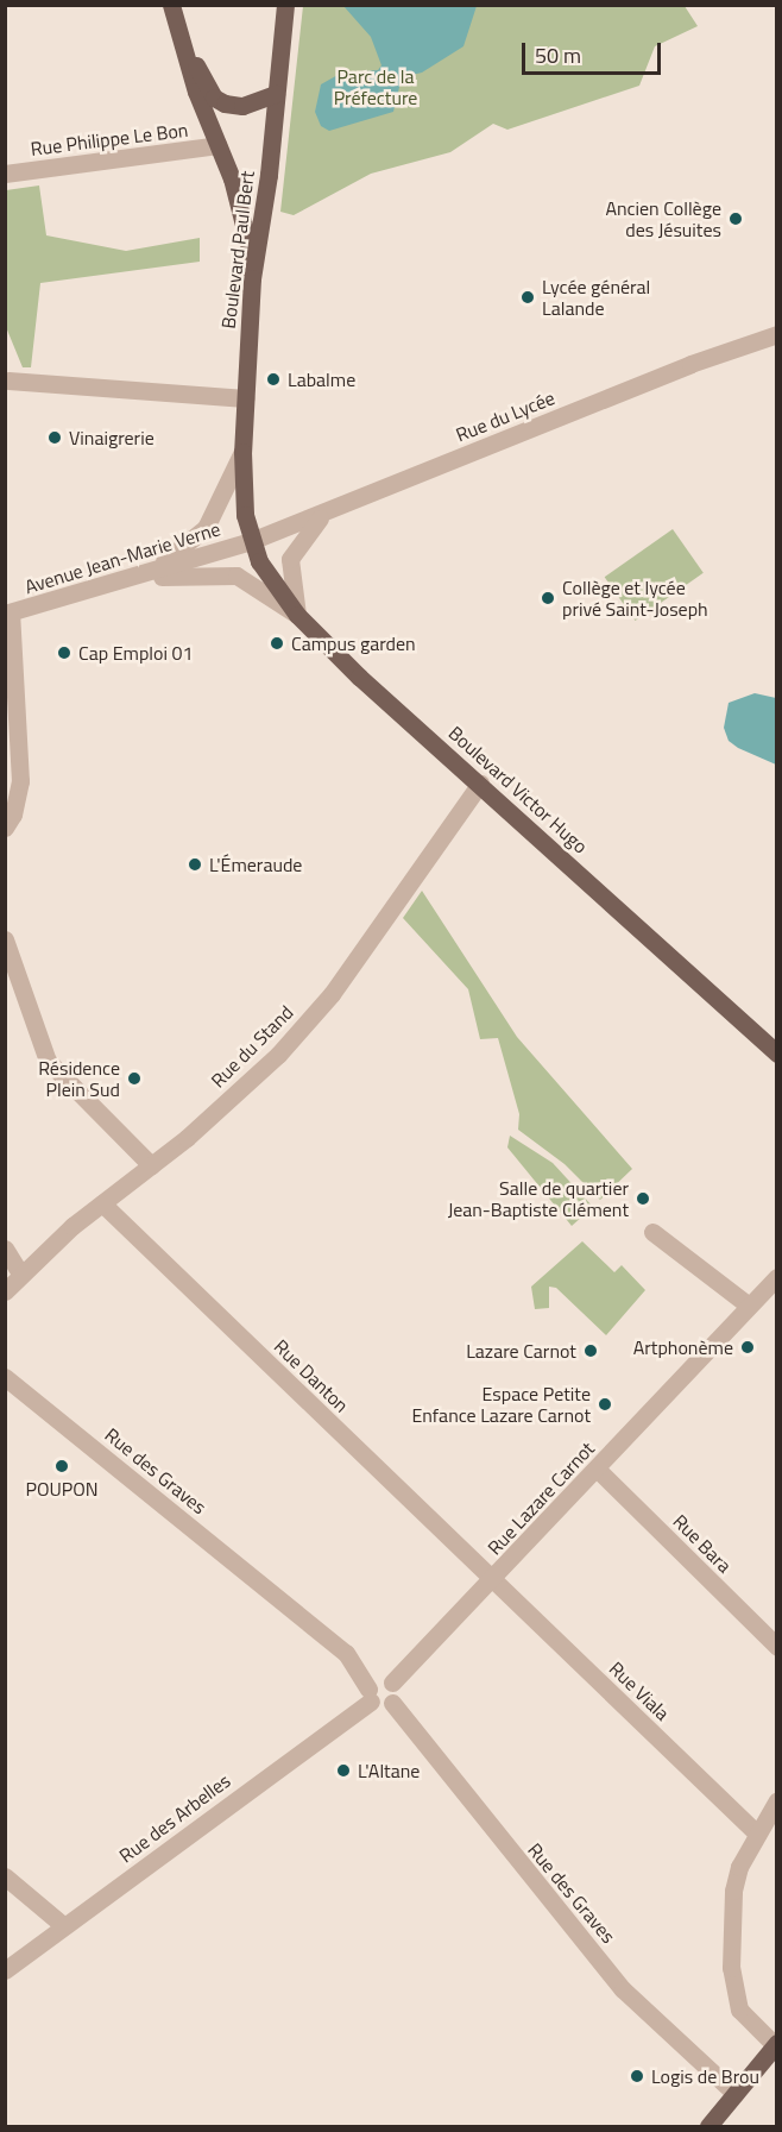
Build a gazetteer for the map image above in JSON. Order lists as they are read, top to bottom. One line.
{"streets":{"main road":["Boulevard Paul Bert","Boulevard Victor Hugo"],"street":["Rue Philippe Le Bon","Rue du Lycée","Avenue Jean-Marie Verne","Rue du Stand","Rue Danton","Rue des Graves","Rue Lazare Carnot","Rue Bara","Rue Viala","Rue des Arbelles"]},"crossings":[["Boulevard Paul Bert","Rue du Lycée"],["Boulevard Paul Bert","Avenue Jean-Marie Verne"],["Boulevard Paul Bert","Boulevard Victor Hugo"],["Rue du Lycée","Avenue Jean-Marie Verne"],["Rue du Lycée","Boulevard Victor Hugo"],["Avenue Jean-Marie Verne","Boulevard Victor Hugo"],["Boulevard Victor Hugo","Rue du Stand"],["Rue du Stand","Rue Danton"],["Rue Danton","Rue Lazare Carnot"],["Rue Danton","Rue Viala"],["Rue des Graves","Rue Lazare Carnot"],["Rue des Graves","Rue des Arbelles"],["Rue Lazare Carnot","Rue Bara"],["Rue Lazare Carnot","Rue Viala"],["Rue Lazare Carnot","Rue des Arbelles"]],"parks":["Parc de la Préfecture"],"places":["Ancien Collège des Jésuites","Lycée général Lalande","Labalme","Vinaigrerie","Collège et lycée privé Saint-Joseph","Campus garden","Cap Emploi 01","L'Émeraude","Résidence Plein Sud","Salle de quartier Jean-Baptiste Clément","Artphonème","Lazare Carnot","Espace Petite Enfance Lazare Carnot","POUPON","L'Altane","Logis de Brou"],"scale_bar":"50 m"}
